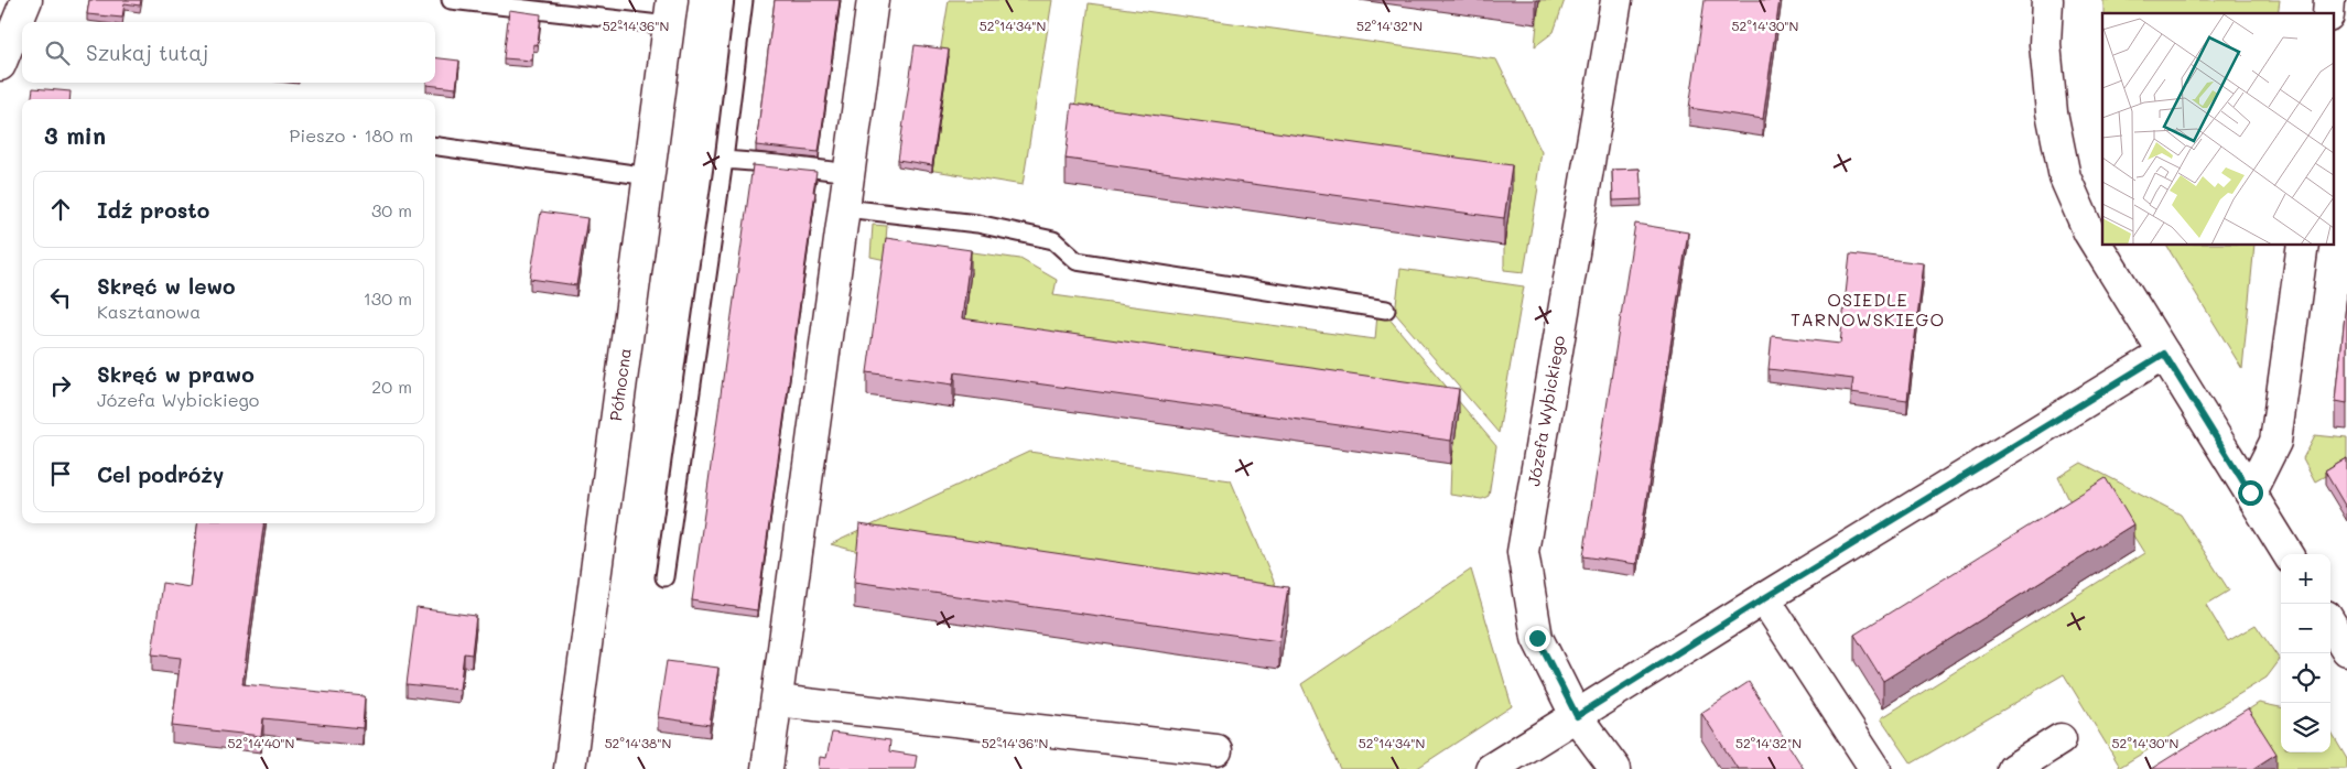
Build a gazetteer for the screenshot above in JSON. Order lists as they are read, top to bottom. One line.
{"streets":{"street":["Północna","Józefa Wybickiego"]},"districts":["OSIEDLE TARNOWSKIEGO"],"page":{"search":"Szukaj tutaj","heading":["3 min","Pieszo · 180 m"],"list":[["Idź prosto","30 m"],["Skręć w lewo","Kasztanowa","130 m"],["Skręć w prawo","Józefa Wybickiego","20 m"],"Cel podróży"],"map_buttons":["+","−"]},"coordinates":["52°14'36\"N","52°14'34\"N","52°14'32\"N","52°14'30\"N","52°14'40\"N","52°14'38\"N"]}
